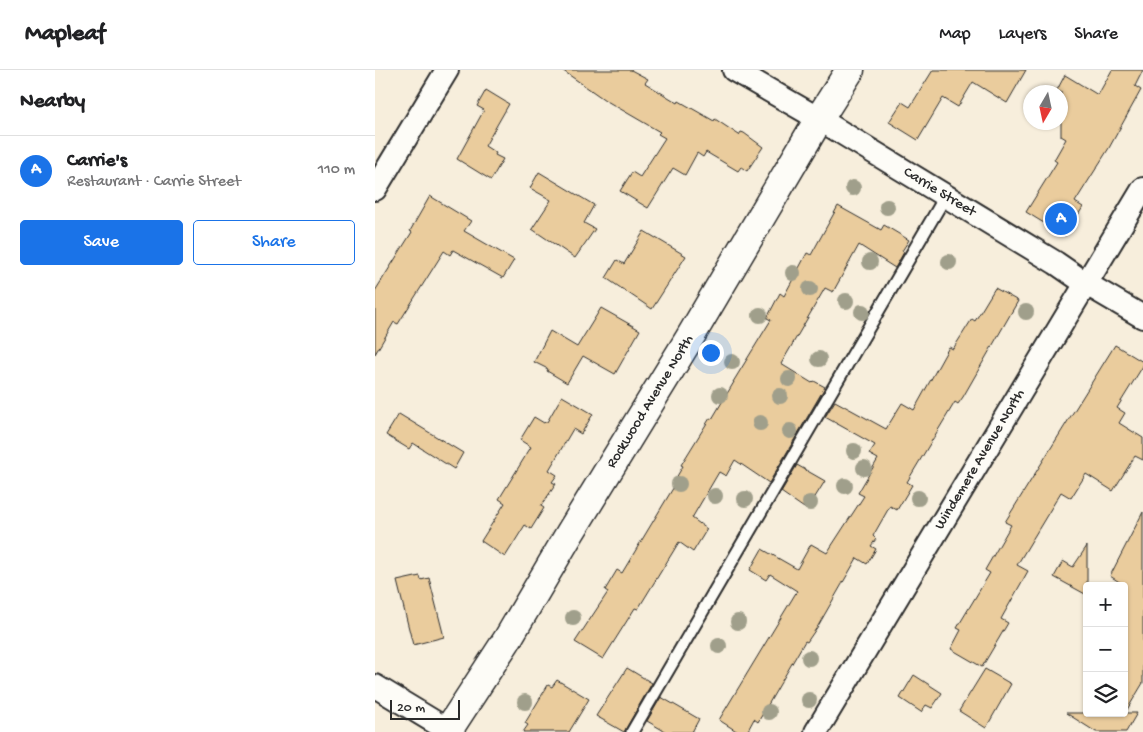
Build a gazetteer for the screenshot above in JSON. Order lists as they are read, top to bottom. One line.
{"streets":{"street":["Carrie Street","Rockwood Avenue North","Windemere Avenue North"]},"crossings":[["Carrie Street","Rockwood Avenue North"],["Carrie Street","Windemere Avenue North"]],"scale_bar":"20 m","north":"bottom","page":{"header":"Mapleaf","nav":["Map","Layers","Share"],"heading":"Nearby","list":[{"mark":"A","name":"Carrie's","note":"Restaurant · Carrie Street","value":"110 m"}],"pins":"A","buttons":["Save","Share"],"map_buttons":["+","−"],"scale":"20 m"}}
